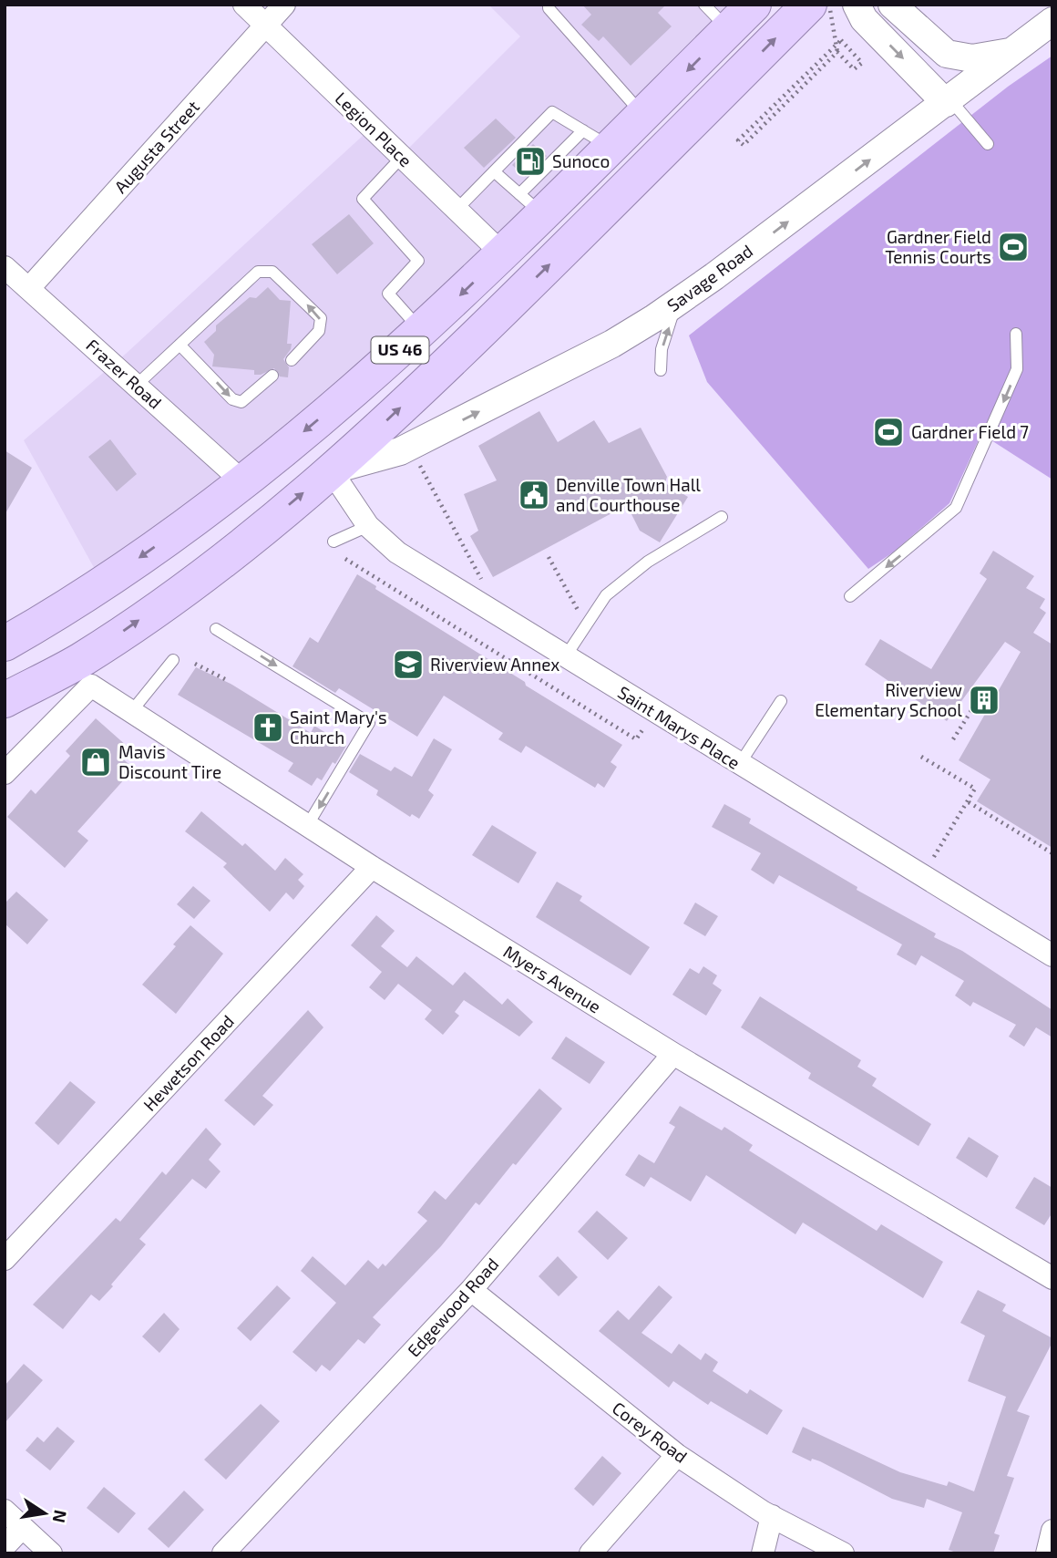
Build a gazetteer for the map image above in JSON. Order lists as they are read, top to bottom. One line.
{"streets":{"highway":["US 46"],"street":["Legion Place","Augusta Street","Savage Road","Frazer Road","Saint Marys Place","Myers Avenue","Hewetson Road","Edgewood Road","Corey Road"]},"crossings":[["Legion Place","Augusta Street"],["Legion Place","US 46"],["Augusta Street","Frazer Road"],["Savage Road","US 46"],["Savage Road","Saint Marys Place"],["US 46","Frazer Road"],["US 46","Saint Marys Place"],["Myers Avenue","Hewetson Road"],["Myers Avenue","Edgewood Road"],["Edgewood Road","Corey Road"]],"one_way":["Savage Road"],"places":{"fuel station":["Sunoco"],"sports":["Gardner Field Tennis Courts","Gardner Field 7"],"public building":["Denville Town Hall and Courthouse"],"school or university":["Riverview Annex"],"building":["Riverview Elementary School"],"church":["Saint Mary's Church"],"shop":["Mavis Discount Tire"]},"north":"right"}
